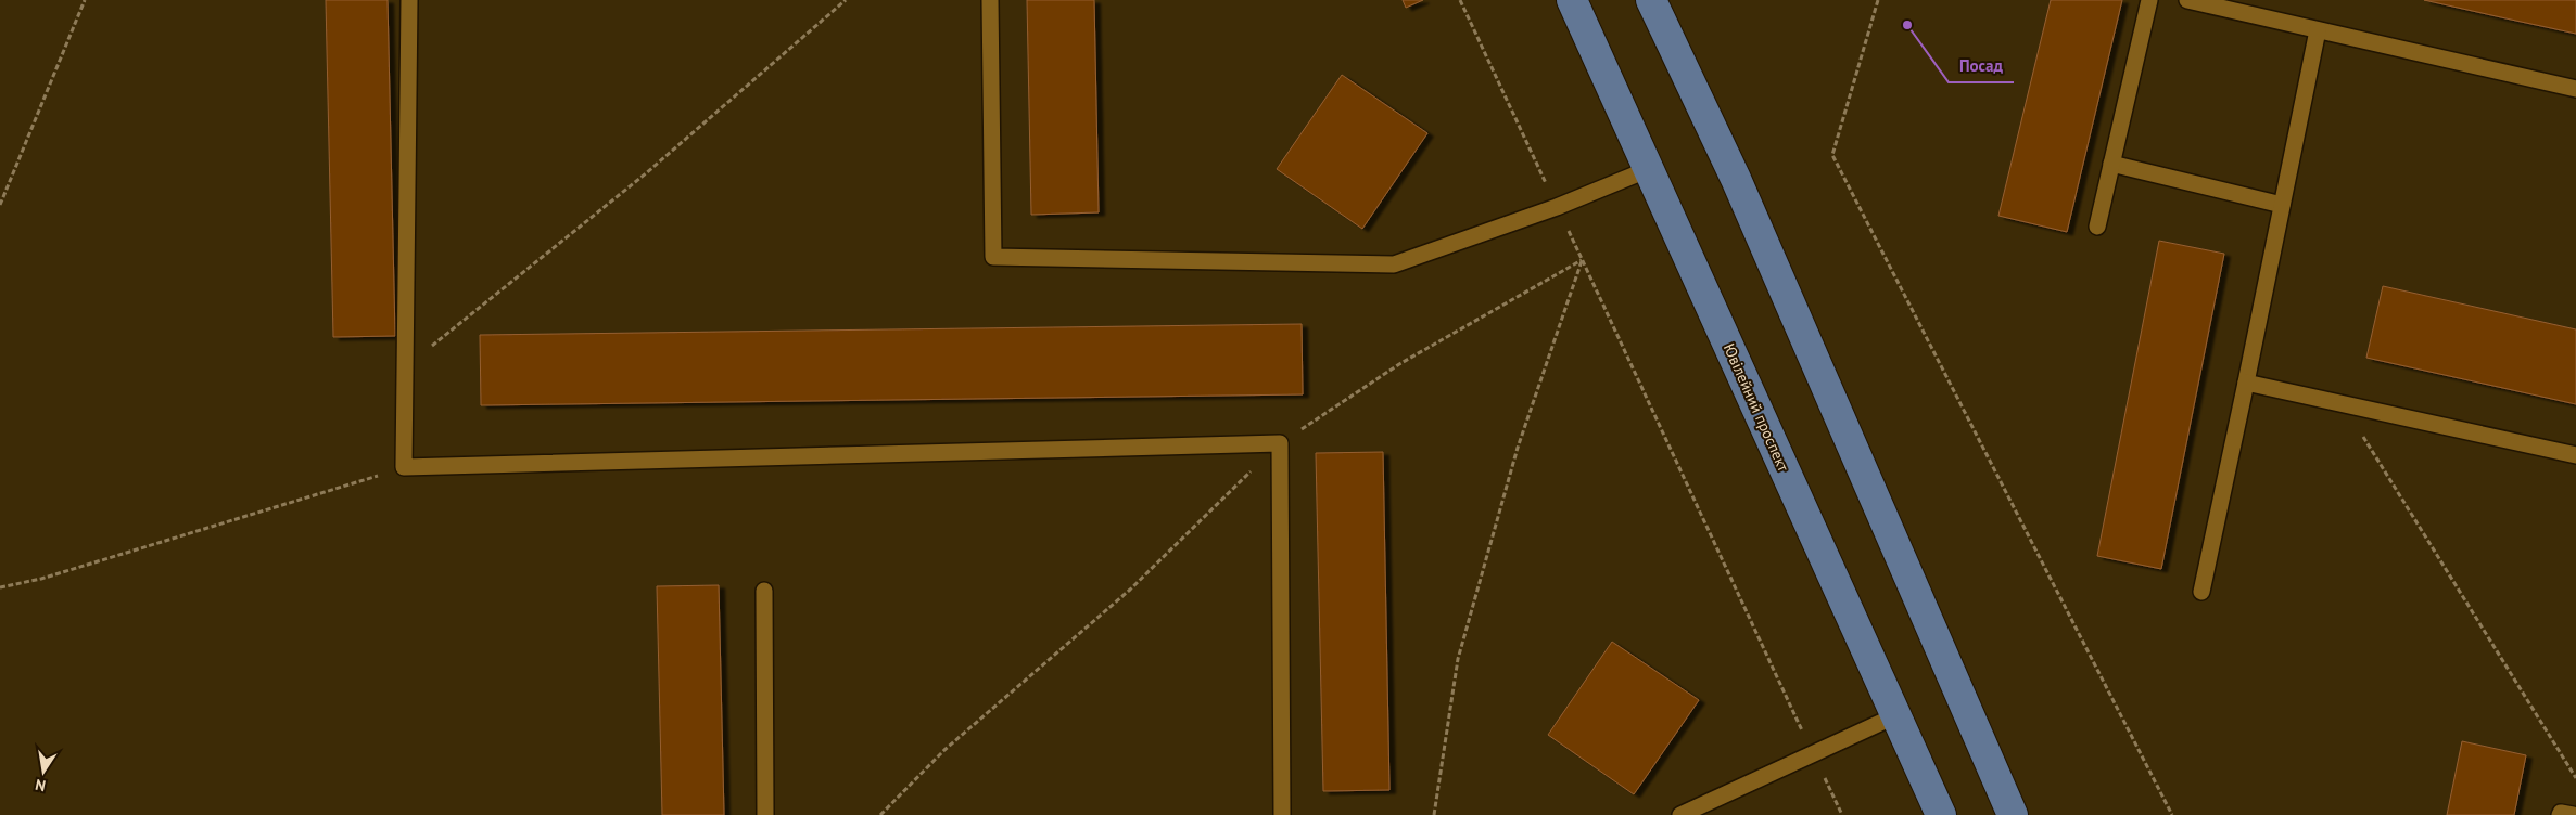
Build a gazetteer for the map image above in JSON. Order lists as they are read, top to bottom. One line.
{"streets":{"main road":["Ювілейний проспект"]},"places":["Посад"],"north":"bottom"}
